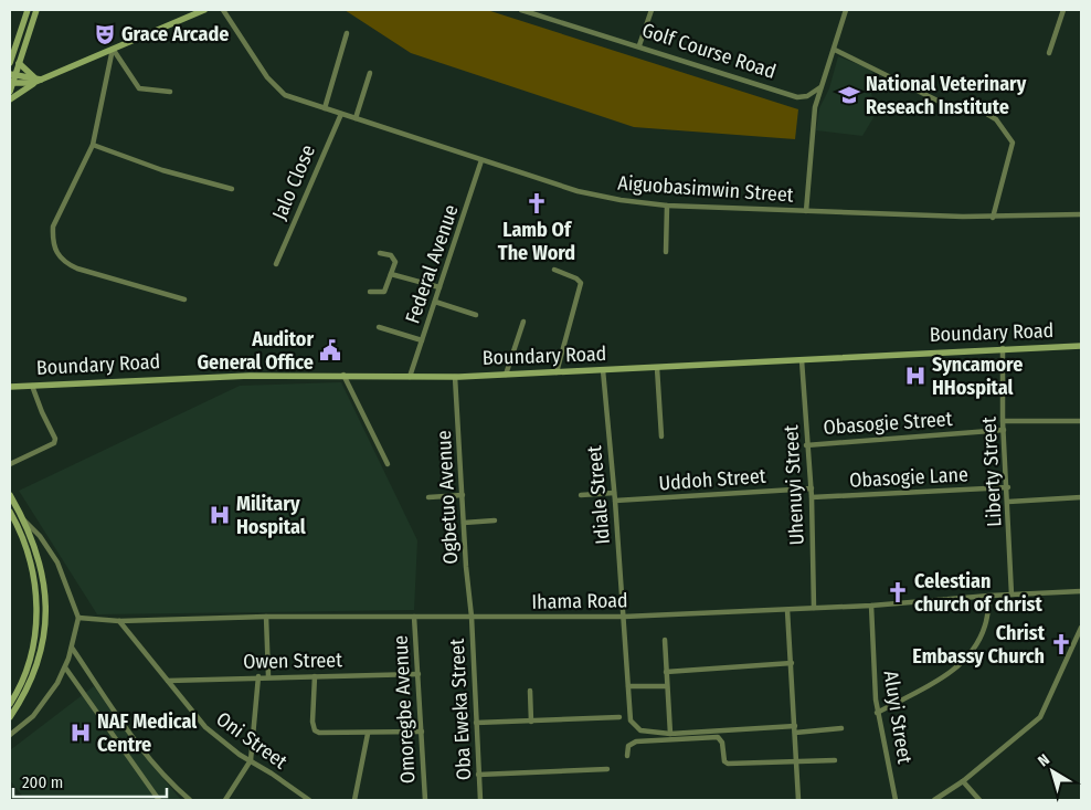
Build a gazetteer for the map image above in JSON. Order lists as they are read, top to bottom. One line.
{"streets":{"street":["Golf Course Road","Jalo Close","Aiguobasimwin Street","Federal Avenue","Boundary Road","Obasogie Street","Liberty Street","Obasogie Lane","Uddoh Street","Uhenuyi Street","Idiale Street","Ogbetuo Avenue","Ihama Road","Owen Street","Omoregbe Avenue","Oba Eweka Street","Aluyi Street","Oni Street"]},"crossings":[["Jalo Close","Aiguobasimwin Street"],["Aiguobasimwin Street","Federal Avenue"],["Federal Avenue","Boundary Road"],["Boundary Road","Liberty Street"],["Boundary Road","Uhenuyi Street"],["Boundary Road","Idiale Street"],["Boundary Road","Ogbetuo Avenue"],["Obasogie Street","Liberty Street"],["Obasogie Street","Uhenuyi Street"],["Liberty Street","Obasogie Lane"],["Liberty Street","Ihama Road"],["Obasogie Lane","Uhenuyi Street"],["Uddoh Street","Uhenuyi Street"],["Uddoh Street","Idiale Street"],["Uhenuyi Street","Ihama Road"],["Idiale Street","Ihama Road"],["Ogbetuo Avenue","Ihama Road"],["Ogbetuo Avenue","Oba Eweka Street"],["Ihama Road","Omoregbe Avenue"],["Ihama Road","Oba Eweka Street"],["Ihama Road","Aluyi Street"],["Ihama Road","Oni Street"],["Owen Street","Omoregbe Avenue"],["Owen Street","Oni Street"]],"places":{"theatre":["Grace Arcade"],"school or university":["National Veterinary Reseach Institute"],"church":["Lamb Of The Word","Celestian church of christ","Christ Embassy Church"],"public building":["Auditor General Office"],"hospital":["Syncamore HHospital","Military Hospital","NAF Medical Centre"]},"scale_bar":"200 m","north":"top left"}
